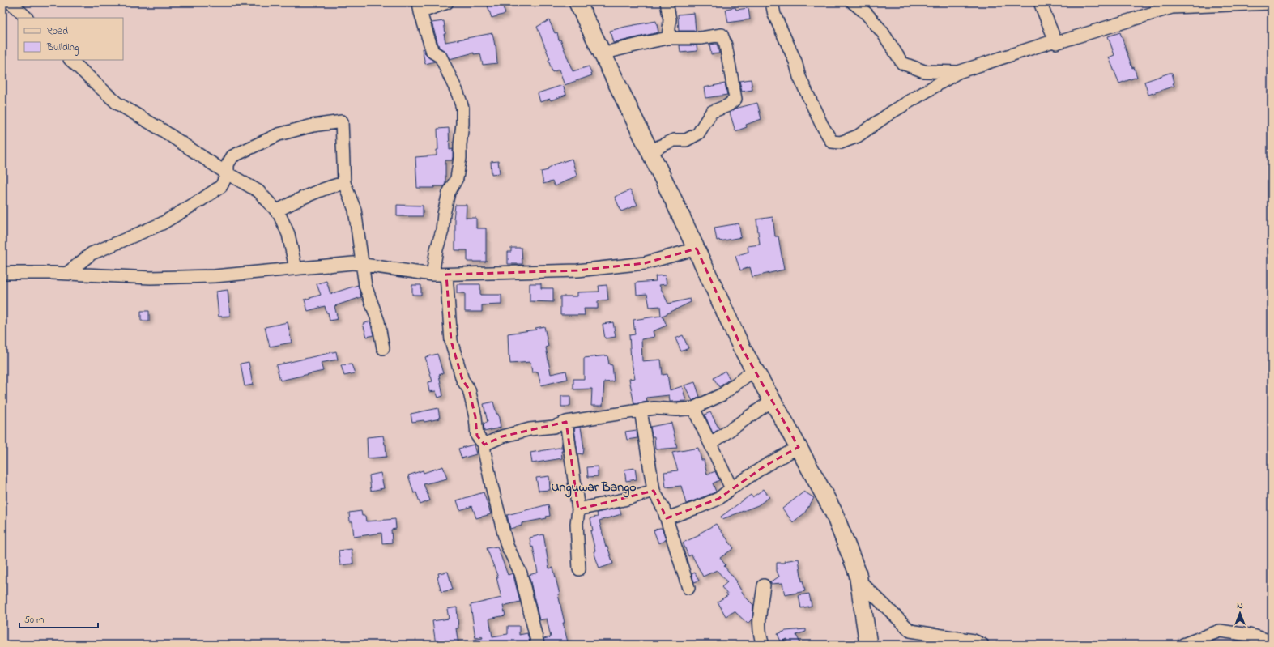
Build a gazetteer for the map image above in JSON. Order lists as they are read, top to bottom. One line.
{"districts":["Unguwar Bango"],"legend":["Road","Building"],"scale_bar":"50 m","north":"top"}
